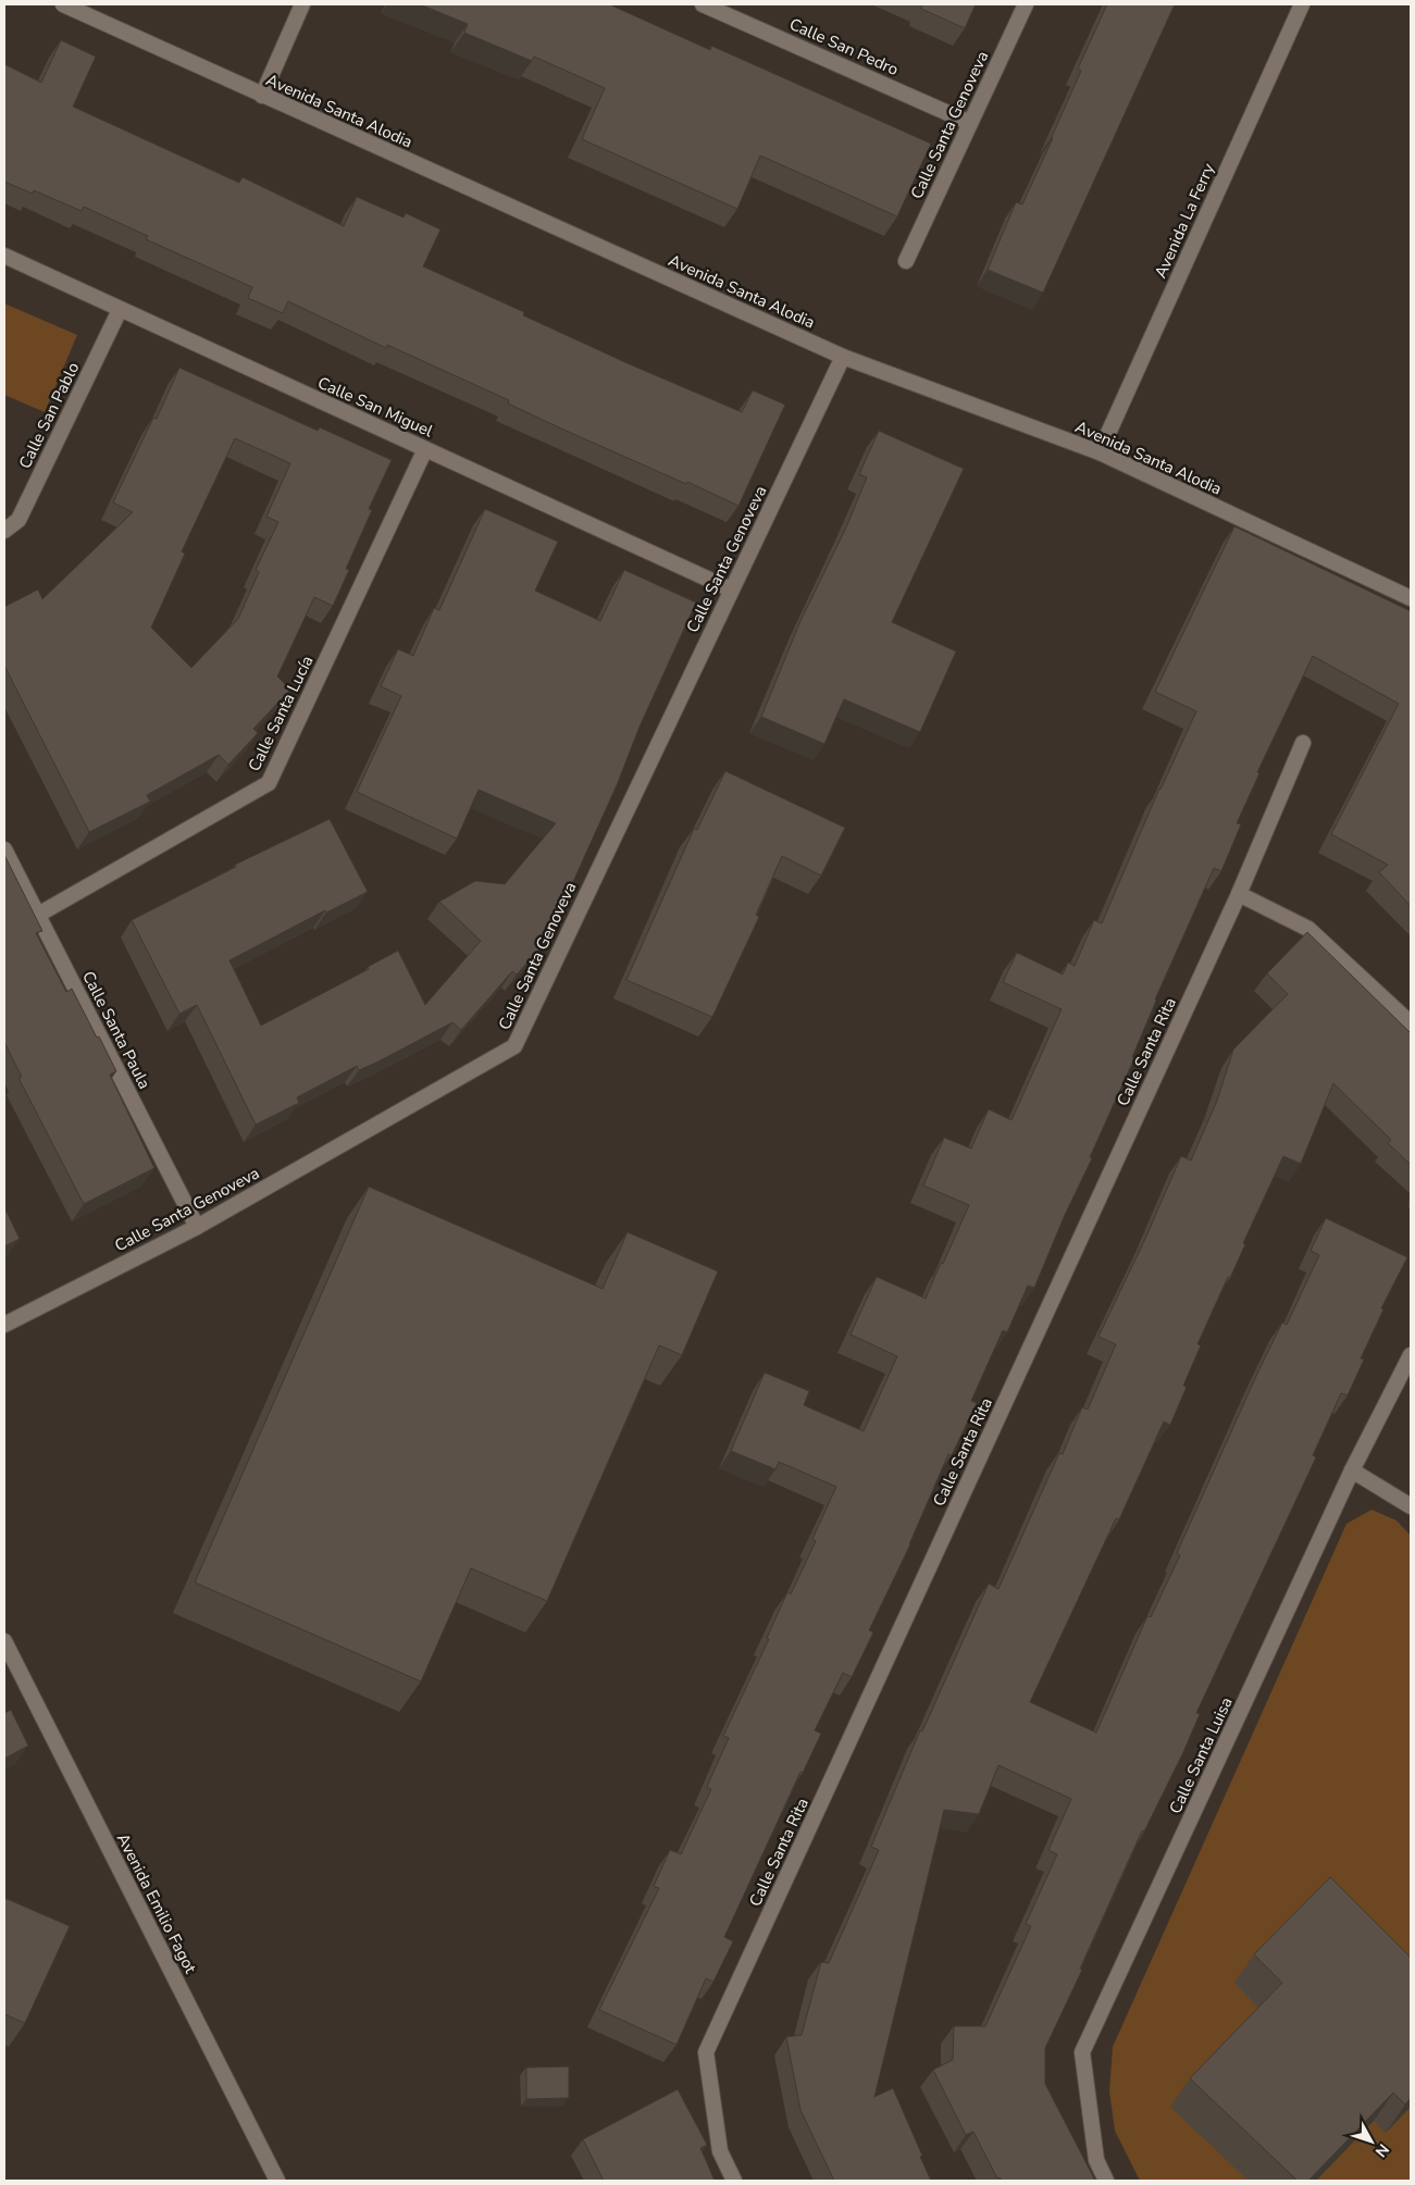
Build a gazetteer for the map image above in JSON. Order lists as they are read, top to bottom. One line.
{"streets":{"street":["Calle San Pedro","Avenida Santa Alodia","Calle Santa Genoveva","Avenida La Ferry","Calle San Miguel","Calle San Pablo","Calle Santa Lucía","Calle Santa Paula","Calle Santa Rita","Calle Santa Luisa","Avenida Emilio Fagot"]},"crossings":[["Calle San Pedro","Calle Santa Genoveva"],["Avenida Santa Alodia","Calle Santa Genoveva"],["Avenida Santa Alodia","Avenida La Ferry"],["Calle Santa Genoveva","Calle San Miguel"],["Calle Santa Genoveva","Calle Santa Paula"],["Calle San Miguel","Calle San Pablo"],["Calle San Miguel","Calle Santa Lucía"],["Calle Santa Lucía","Calle Santa Paula"]],"north":"bottom right"}
